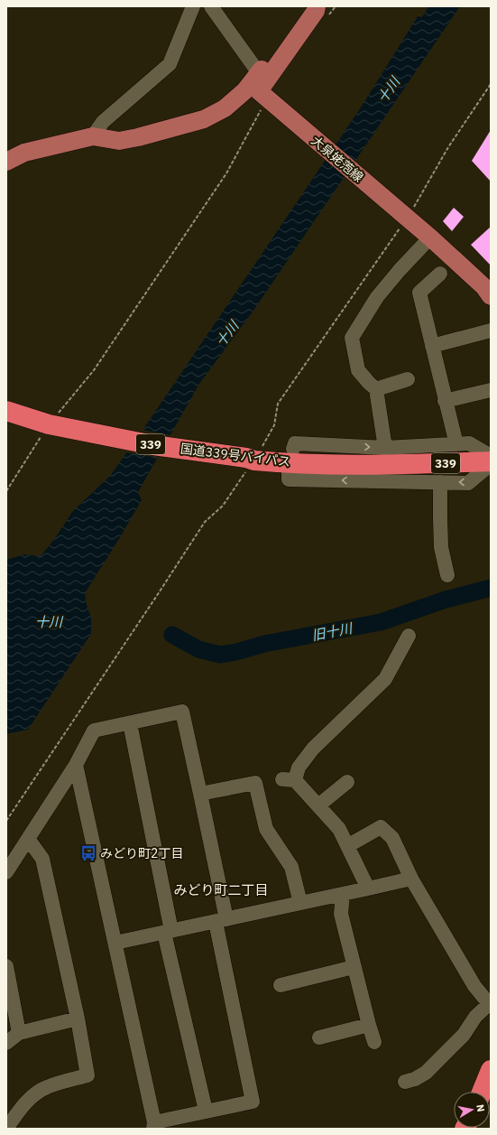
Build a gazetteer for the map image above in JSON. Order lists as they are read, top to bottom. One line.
{"streets":{"highway":["339","国道339号バイパス"],"main road":["大泉姥萢線"]},"districts":["みどり町二丁目"],"water":["十川","旧十川"],"places":{"bus stop":["みどり町2丁目"]},"north":"right"}
